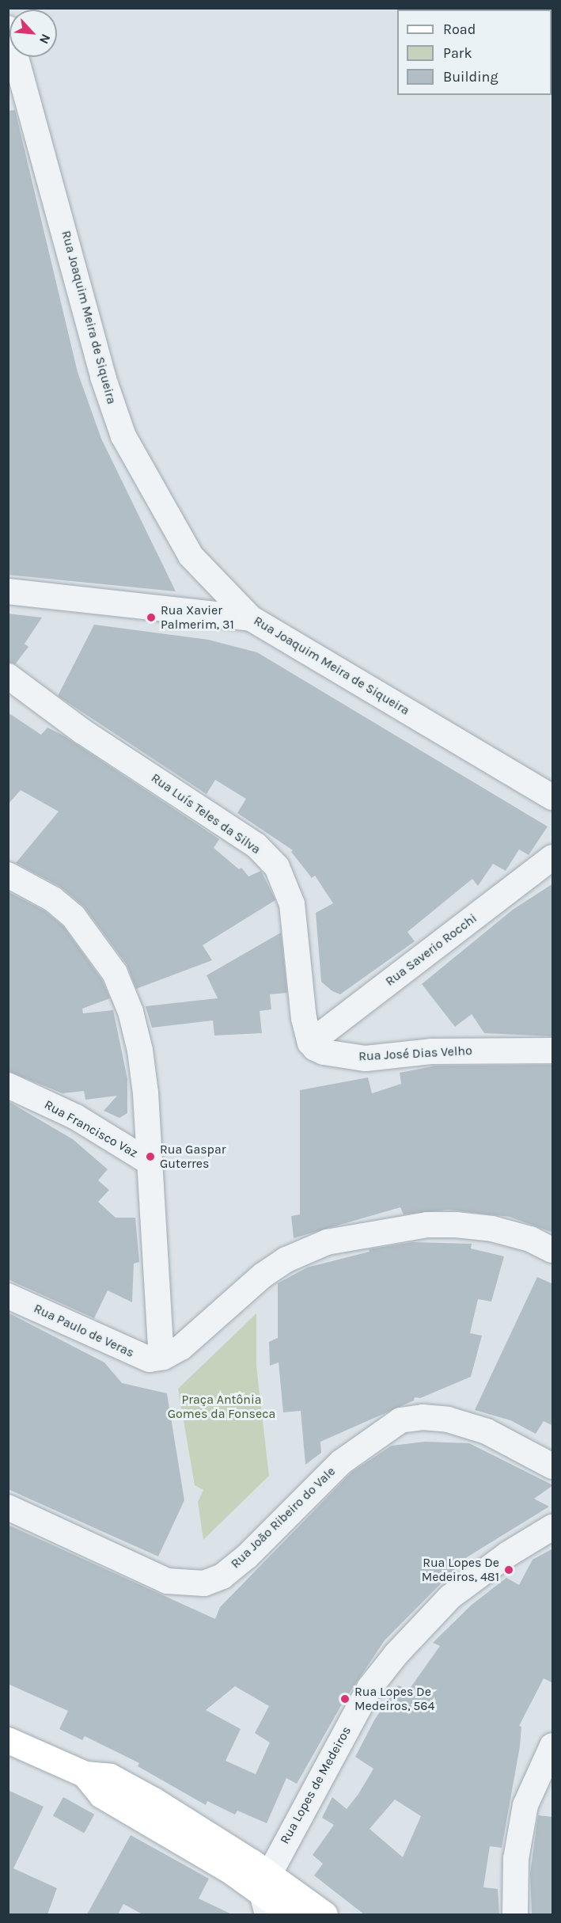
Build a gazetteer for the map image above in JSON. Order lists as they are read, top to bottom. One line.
{"streets":{"street":["Rua Joaquim Meira de Siqueira","Rua Luís Teles da Silva","Rua Saverio Rocchi","Rua José Dias Velho","Rua Francisco Vaz","Rua Paulo de Veras","Rua João Ribeiro do Vale","Rua Lopes de Medeiros"]},"crossings":[["Rua Luís Teles da Silva","Rua Saverio Rocchi"],["Rua Luís Teles da Silva","Rua José Dias Velho"],["Rua Saverio Rocchi","Rua José Dias Velho"]],"parks":["Praça Antônia Gomes da Fonseca"],"places":["Rua Xavier Palmerim, 31","Rua Gaspar Guterres","Rua Lopes De Medeiros, 481","Rua Lopes De Medeiros, 564"],"legend":["Road","Park","Building"],"north":"bottom right"}
